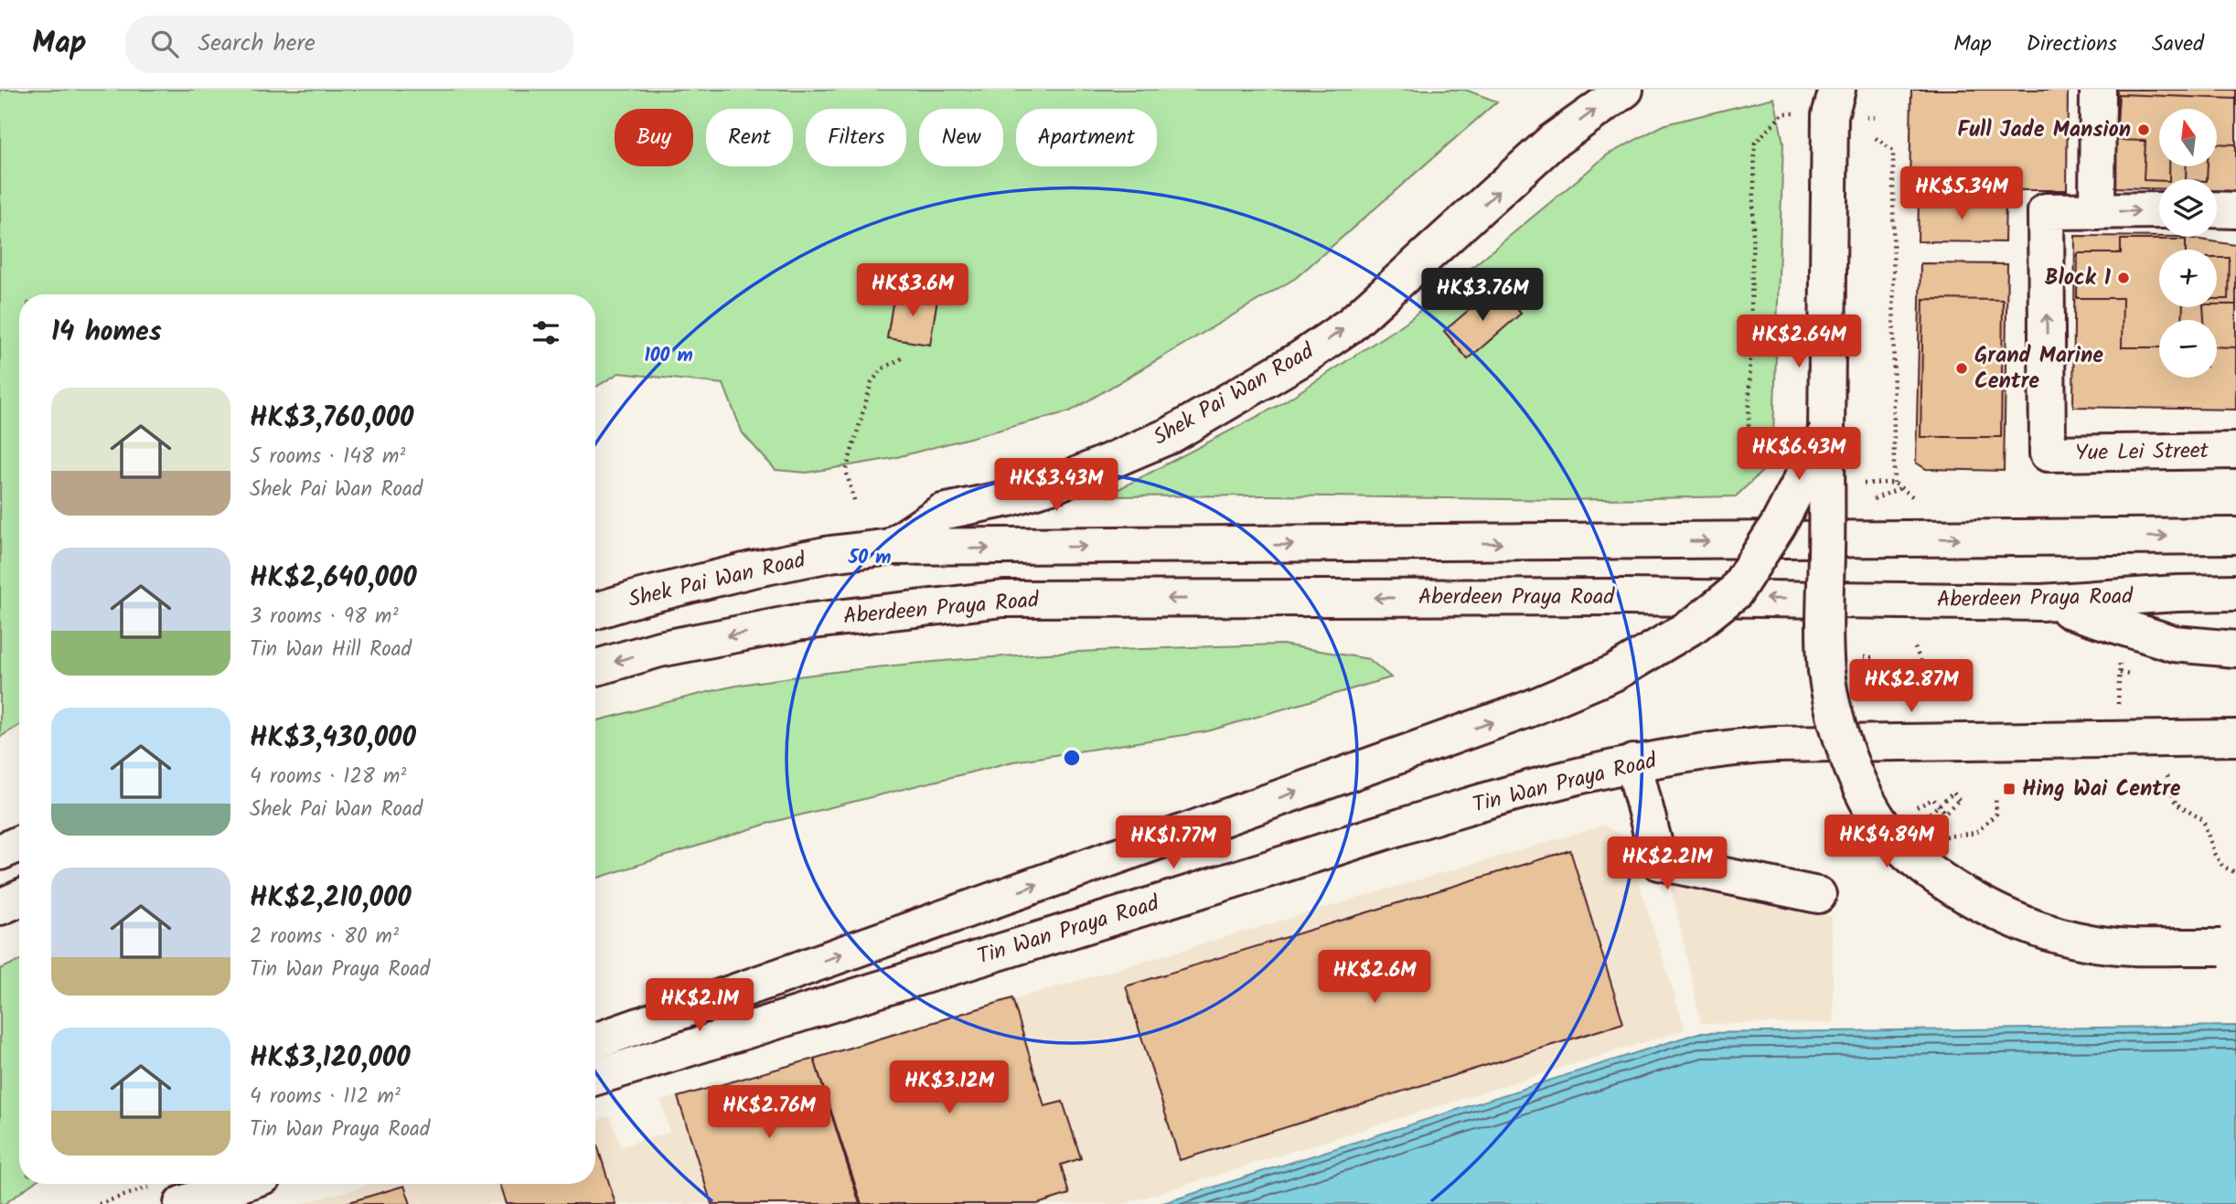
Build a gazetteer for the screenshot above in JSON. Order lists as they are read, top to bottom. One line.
{"streets":{"main road":["Shek Pai Wan Road","Yue Lei Street","Aberdeen Praya Road","Tin Wan Praya Road"]},"one_way":["Shek Pai Wan Road"],"places":{"other":["Full Jade Mansion","Block 1","Grand Marine Centre"],"transit":["Hing Wai Centre"]},"north":"top","page":{"header":"Map","search":"Search here","nav":["Map","Directions","Saved"],"map_buttons":["+","−"],"chip":["Buy","Rent","Filters","New","Apartment"],"price":["HK$5.34M","HK$3.6M","HK$3.76M","HK$2.64M","HK$6.43M","HK$3.43M","HK$2.87M","HK$4.84M","HK$1.77M","HK$2.21M","HK$2.6M","HK$2.1M","HK$3.12M","HK$2.76M"],"heading":"14 homes","list":[{"name":"HK$3,760,000","note":"5 rooms · 148 m² · Shek Pai Wan Road"},{"name":"HK$2,640,000","note":"3 rooms · 98 m² · Tin Wan Hill Road"},{"name":"HK$3,430,000","note":"4 rooms · 128 m² · Shek Pai Wan Road"},{"name":"HK$2,210,000","note":"2 rooms · 80 m² · Tin Wan Praya Road"},{"name":"HK$3,120,000","note":"4 rooms · 112 m² · Tin Wan Praya Road"}]},"rings":["100 m","50 m"]}
